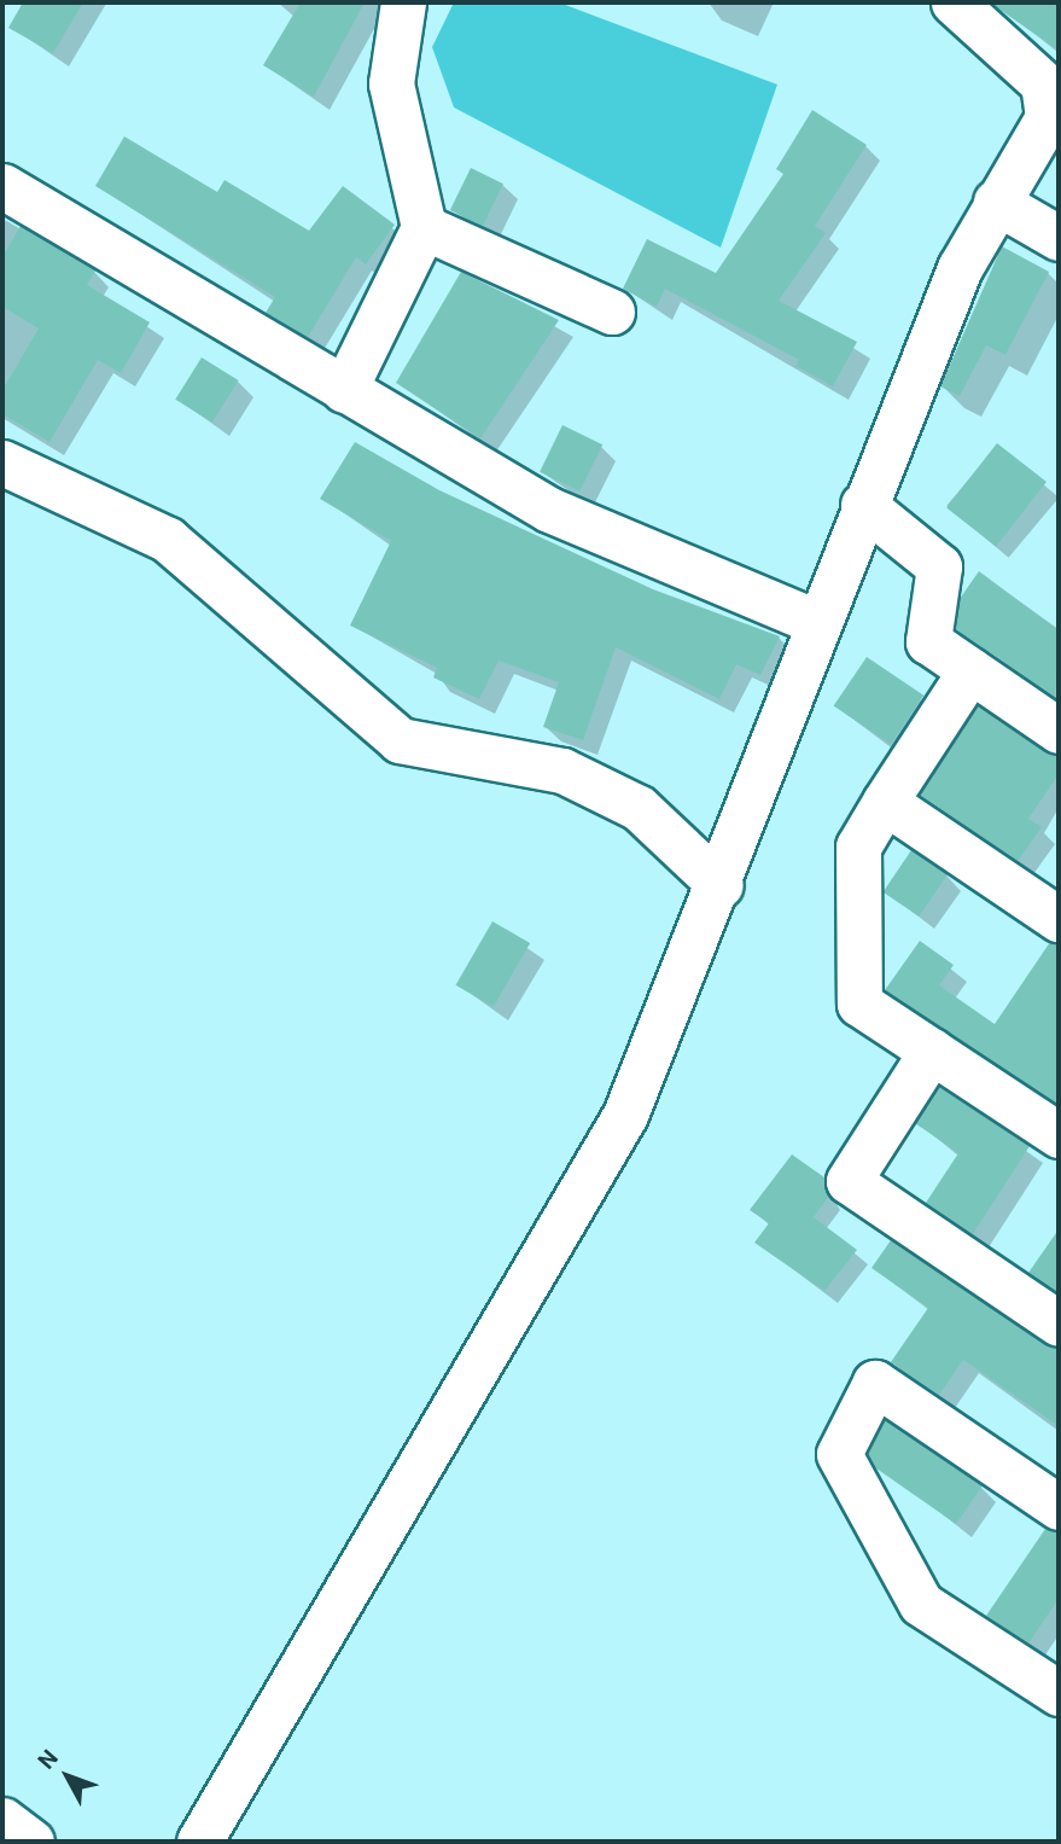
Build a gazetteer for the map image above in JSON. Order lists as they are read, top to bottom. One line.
{"north":"top left"}
